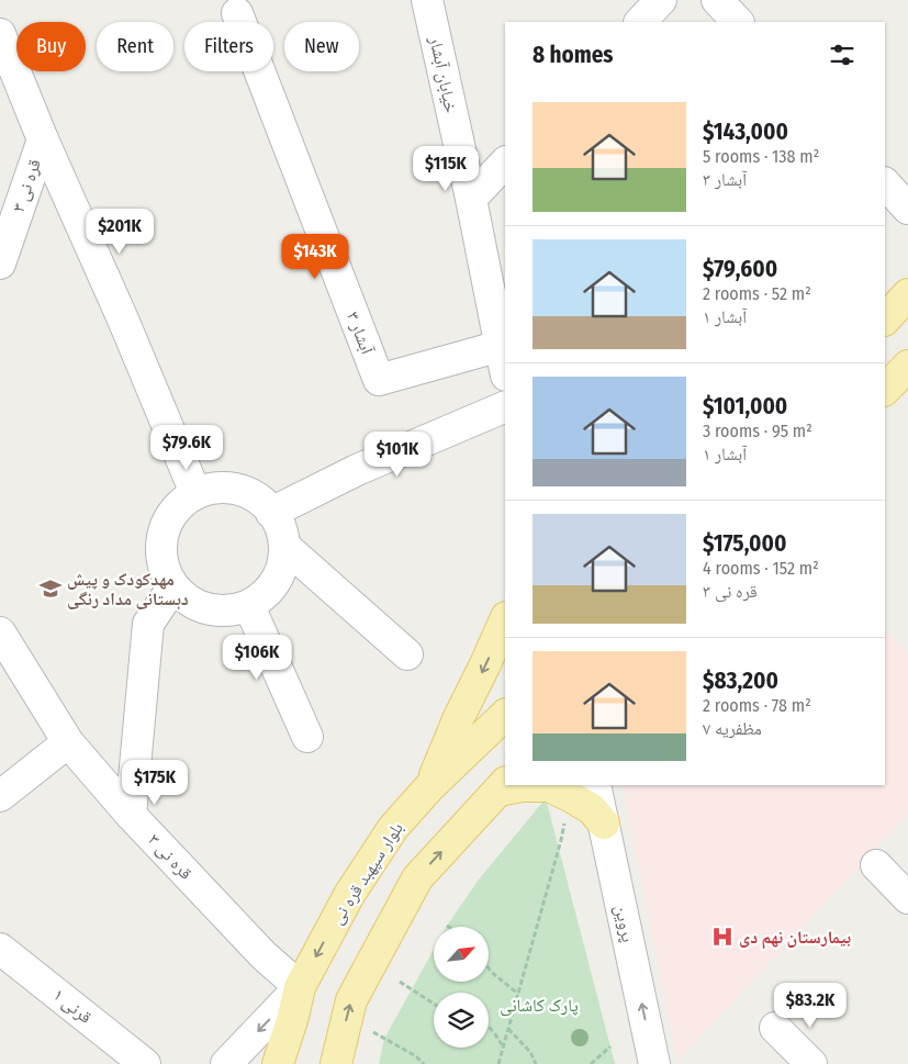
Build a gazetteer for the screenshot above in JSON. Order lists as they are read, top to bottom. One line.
{"streets":{"main road":["بلوار سپهبد قره نی"],"street":["خیابان آبشار","قره نی ۳","آبشار ۳","پروین","قرنی ۱"]},"crossings":[["خیابان آبشار","آبشار ۳"],["قره نی ۳","بلوار سپهبد قره نی"]],"one_way":["پروین"],"parks":["پارک کاشانی"],"places":{"school or university":["مهدکودک و پیش دبستانی مداد رنگی"],"hospital":["بیمارستان نهم دی"]},"north":"top right","page":{"chip":["Buy","Rent","Filters","New"],"heading":"8 homes","list":[{"name":"$143,000","note":"5 rooms · 138 m² · آبشار ۳"},{"name":"$79,600","note":"2 rooms · 52 m² · آبشار ۱"},{"name":"$101,000","note":"3 rooms · 95 m² · آبشار ۱"},{"name":"$175,000","note":"4 rooms · 152 m² · قره نی ۳"},{"name":"$83,200","note":"2 rooms · 78 m² · مظفریه ۷"}],"price":["$115K","$201K","$143K","$79.6K","$101K","$106K","$175K","$83.2K"]}}
